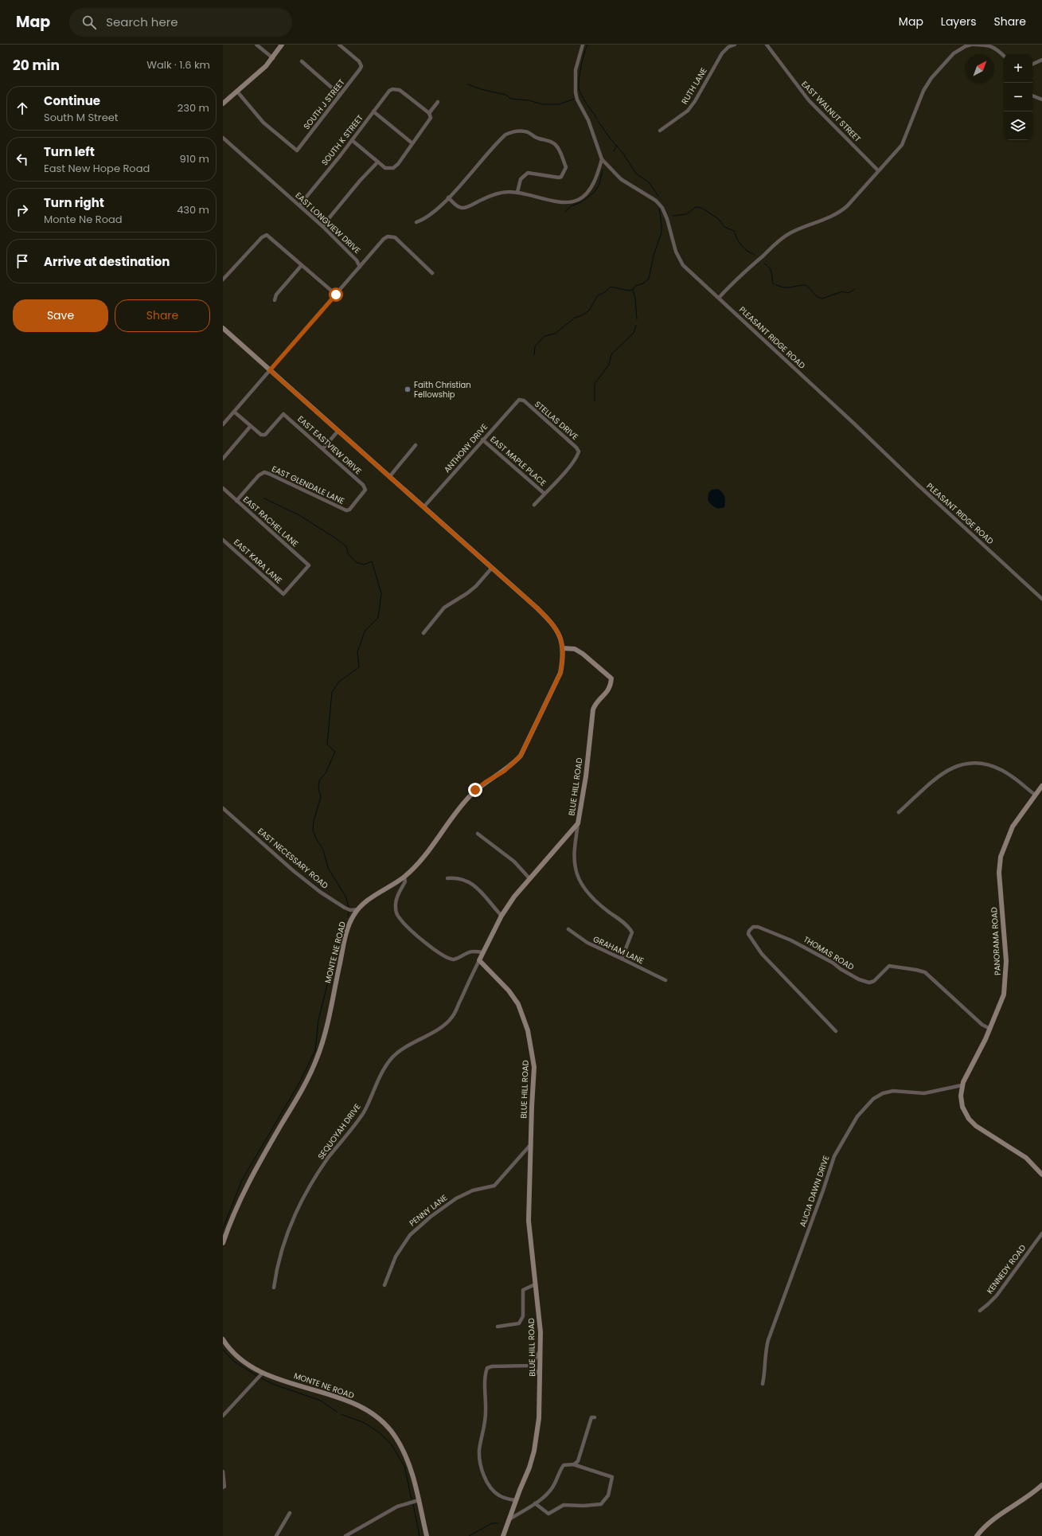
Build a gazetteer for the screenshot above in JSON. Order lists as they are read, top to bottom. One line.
{"streets":{"street":["RUTH LANE","SOUTH J STREET","EAST WALNUT STREET","SOUTH K STREET","EAST LONGVIEW DRIVE","PLEASANT RIDGE ROAD","STELLAS DRIVE","EAST EASTVIEW DRIVE","ANTHONY DRIVE","EAST MAPLE PLACE","EAST GLENDALE LANE","EAST RACHEL LANE","EAST KARA LANE","BLUE HILL ROAD","EAST NECESSARY ROAD","PANORAMA ROAD","GRAHAM LANE","MONTE NE ROAD","THOMAS ROAD","SEQUOYAH DRIVE","ALICIA DAWN DRIVE","PENNY LANE","KENNEDY ROAD"]},"crossings":[["SOUTH K STREET","EAST LONGVIEW DRIVE"],["STELLAS DRIVE","ANTHONY DRIVE"],["STELLAS DRIVE","EAST MAPLE PLACE"],["EAST EASTVIEW DRIVE","EAST GLENDALE LANE"],["ANTHONY DRIVE","EAST MAPLE PLACE"],["ANTHONY DRIVE","MONTE NE ROAD"],["EAST GLENDALE LANE","EAST RACHEL LANE"],["EAST RACHEL LANE","EAST KARA LANE"],["BLUE HILL ROAD","MONTE NE ROAD"],["BLUE HILL ROAD","SEQUOYAH DRIVE"],["BLUE HILL ROAD","PENNY LANE"],["EAST NECESSARY ROAD","MONTE NE ROAD"],["PANORAMA ROAD","THOMAS ROAD"],["PANORAMA ROAD","ALICIA DAWN DRIVE"]],"places":["Faith Christian Fellowship"],"north":"top right","page":{"header":"Map","search":"Search here","nav":["Map","Layers","Share"],"heading":["20 min","Walk · 1.6 km"],"map_buttons":["+","−"],"list":[["Continue","South M Street","230 m"],["Turn left","East New Hope Road","910 m"],["Turn right","Monte Ne Road","430 m"],"Arrive at destination"],"buttons":["Save","Share"]}}
